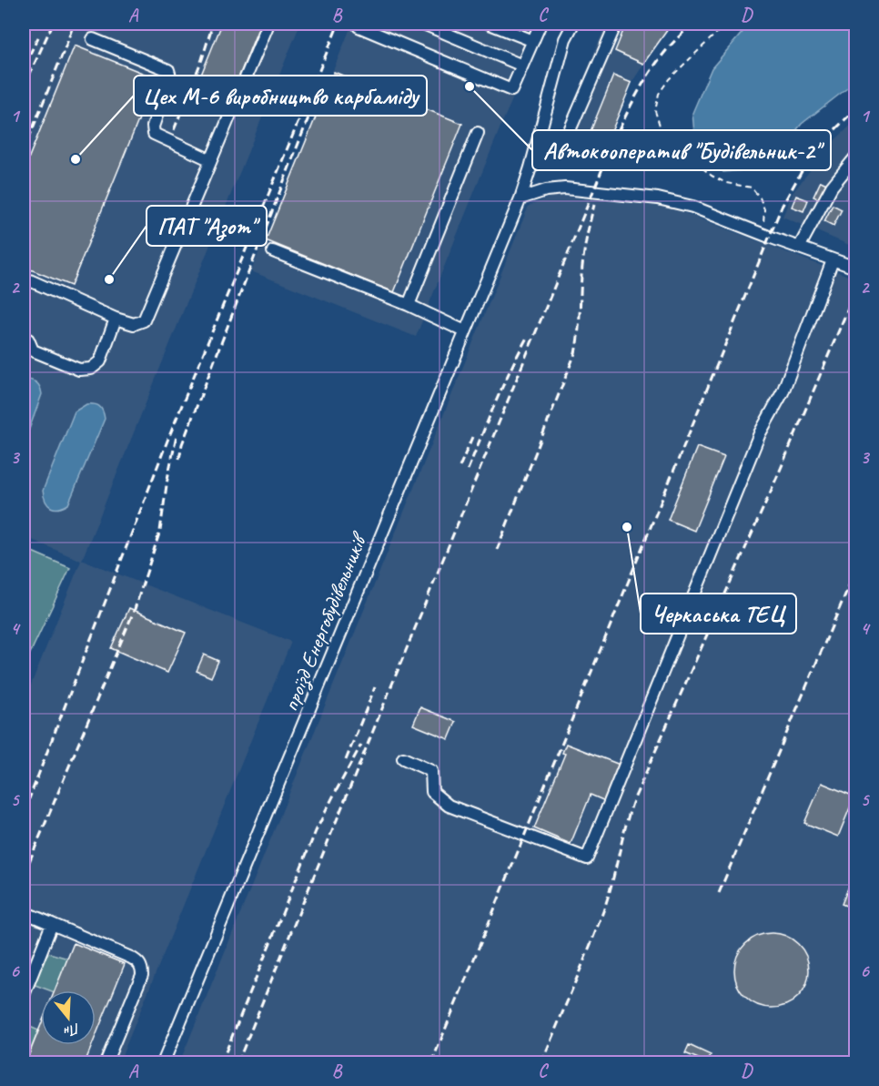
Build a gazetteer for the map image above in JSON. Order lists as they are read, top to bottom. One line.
{"streets":{"street":["проїзд Енергобудівельників"]},"places":["Автокооператив \"Будівельник-2\"","Цех М-6 виробництво карбаміду","ПАТ \"Азот\"","Черкаська ТЕЦ"],"north":"bottom","grid":{"columns":["A","B","C","D"],"rows":["1","2","3","4","5","6"]}}
